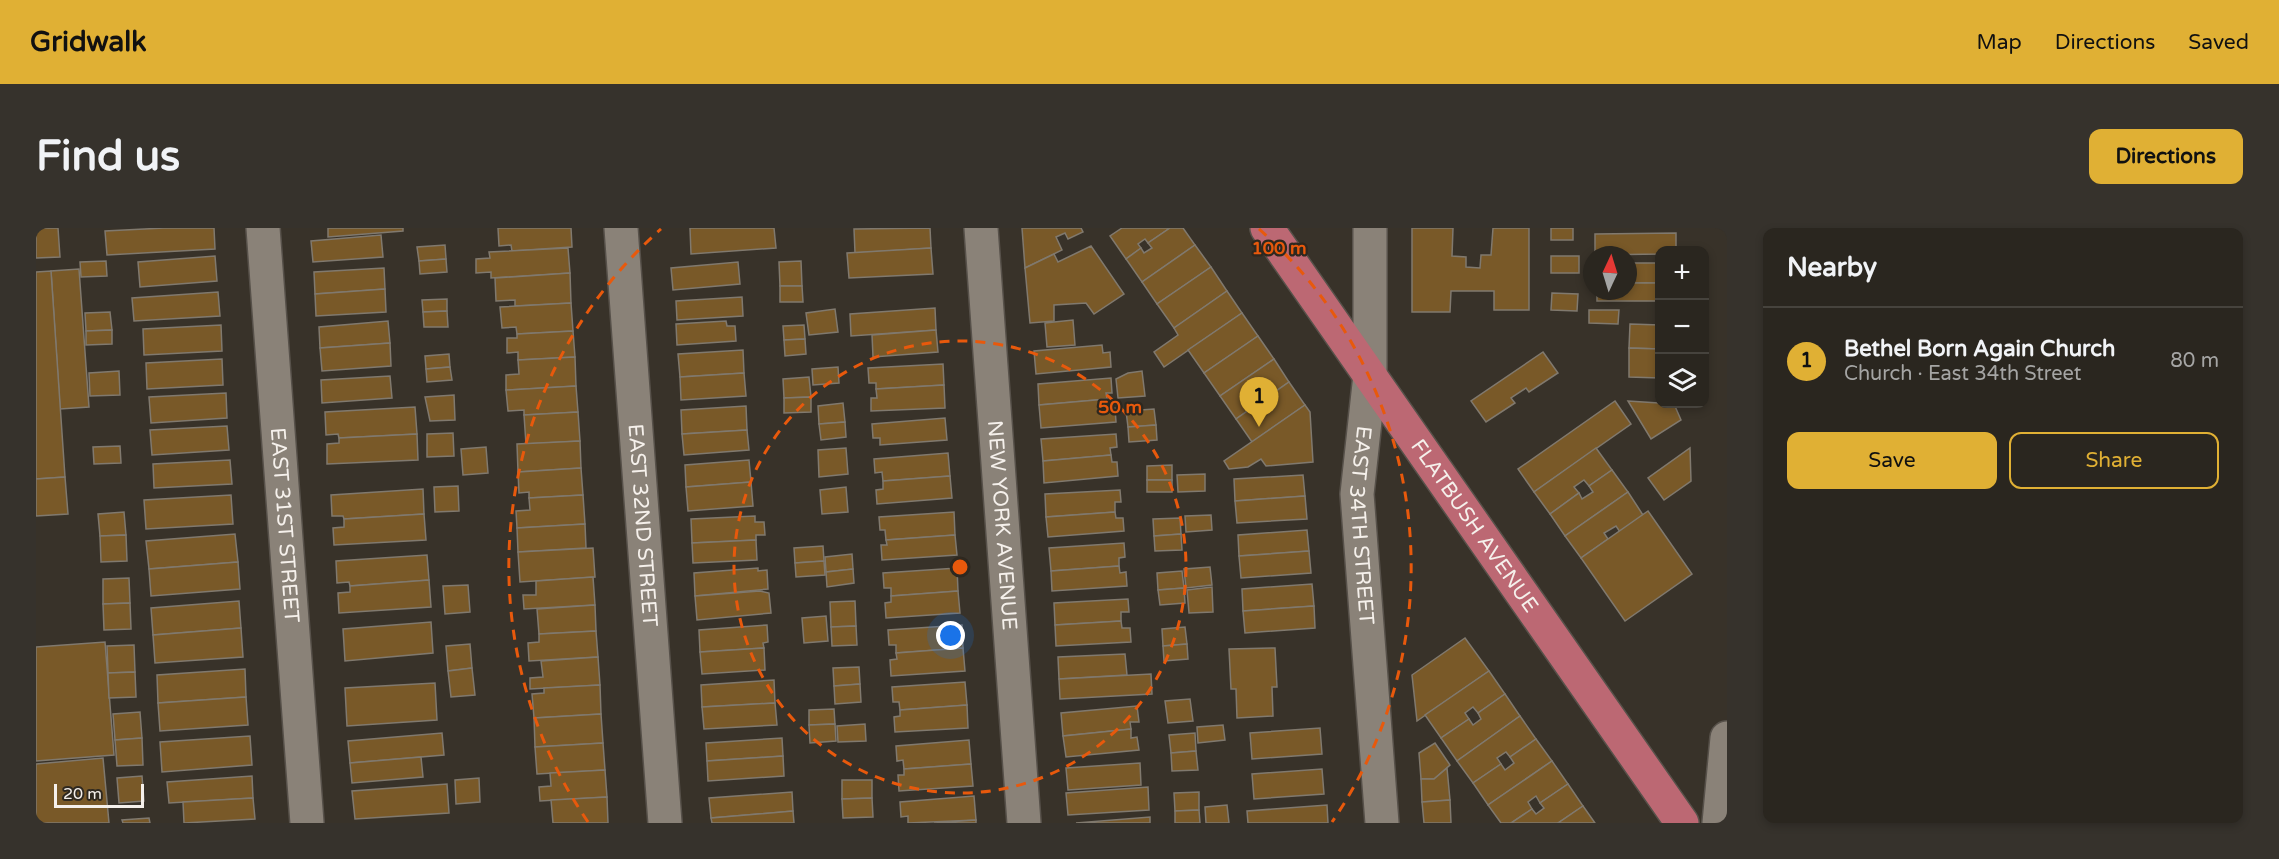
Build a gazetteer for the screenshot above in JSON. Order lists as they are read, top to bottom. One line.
{"streets":{"main road":["FLATBUSH AVENUE"],"street":["NEW YORK AVENUE","EAST 31ST STREET","EAST 32ND STREET","EAST 34TH STREET"]},"crossings":[["EAST 34TH STREET","FLATBUSH AVENUE"]],"scale_bar":"20 m","north":"top","page":{"header":"Gridwalk","nav":["Map","Directions","Saved"],"buttons":["Directions",["Save","Share"]],"title":"Find us","heading":"Nearby","map_buttons":["+","−"],"list":[{"mark":"1","name":"Bethel Born Again Church","note":"Church · East 34th Street","value":"80 m"}],"pins":"1","scale":"20 m"},"rings":["100 m","50 m"]}
